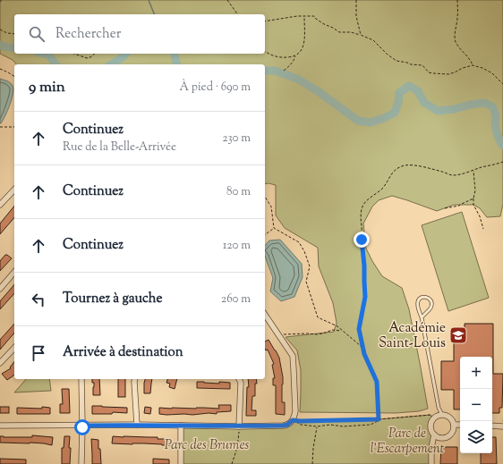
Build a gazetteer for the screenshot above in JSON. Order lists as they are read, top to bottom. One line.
{"parks":["Parc de l'Escarpement","Parc des Brumes"],"places":{"school or university":["Académie Saint-Louis"]},"page":{"search":"Rechercher","heading":["9 min","À pied · 690 m"],"list":[["Continuez","Rue de la Belle-Arrivée","230 m"],["Continuez","80 m"],["Continuez","120 m"],["Tournez à gauche","260 m"],"Arrivée à destination"],"map_buttons":["+","−"]}}
